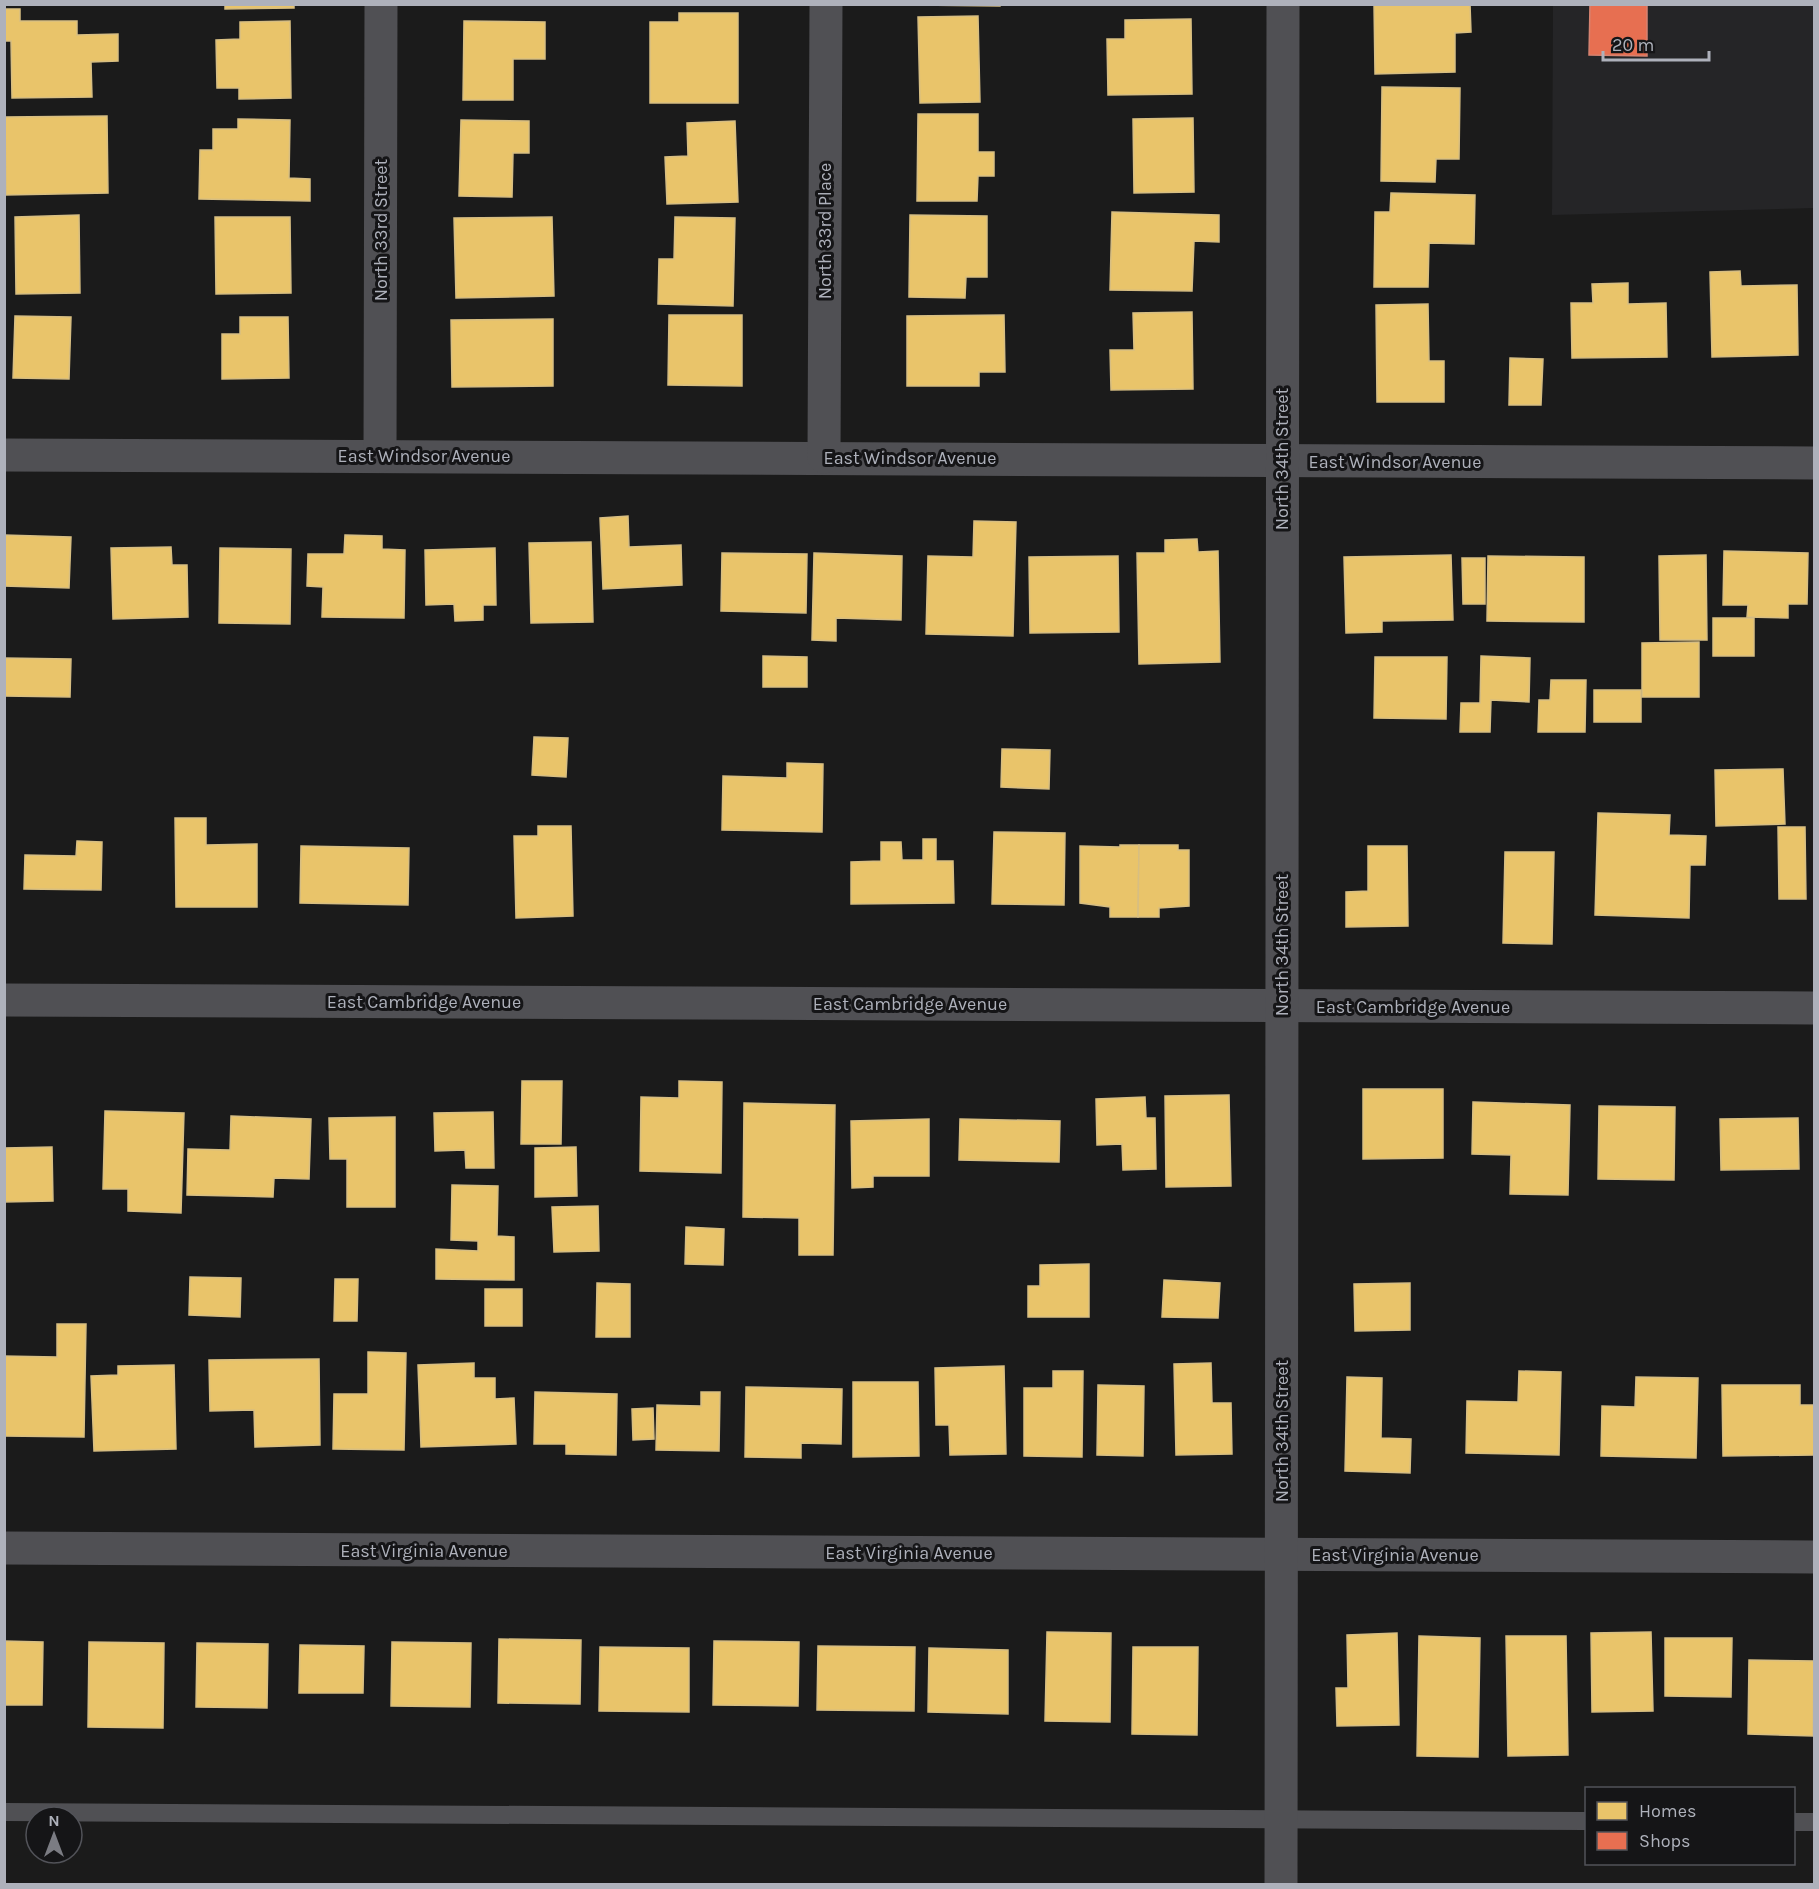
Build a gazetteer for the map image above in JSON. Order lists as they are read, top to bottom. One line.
{"streets":{"street":["North 33rd Street","North 33rd Place","East Windsor Avenue","North 34th Street","East Cambridge Avenue","East Virginia Avenue"]},"crossings":[["North 33rd Street","East Windsor Avenue"],["North 33rd Place","East Windsor Avenue"],["East Windsor Avenue","North 34th Street"],["North 34th Street","East Cambridge Avenue"],["North 34th Street","East Virginia Avenue"]],"legend":["Homes","Shops"],"scale_bar":"20 m","north":"top"}
